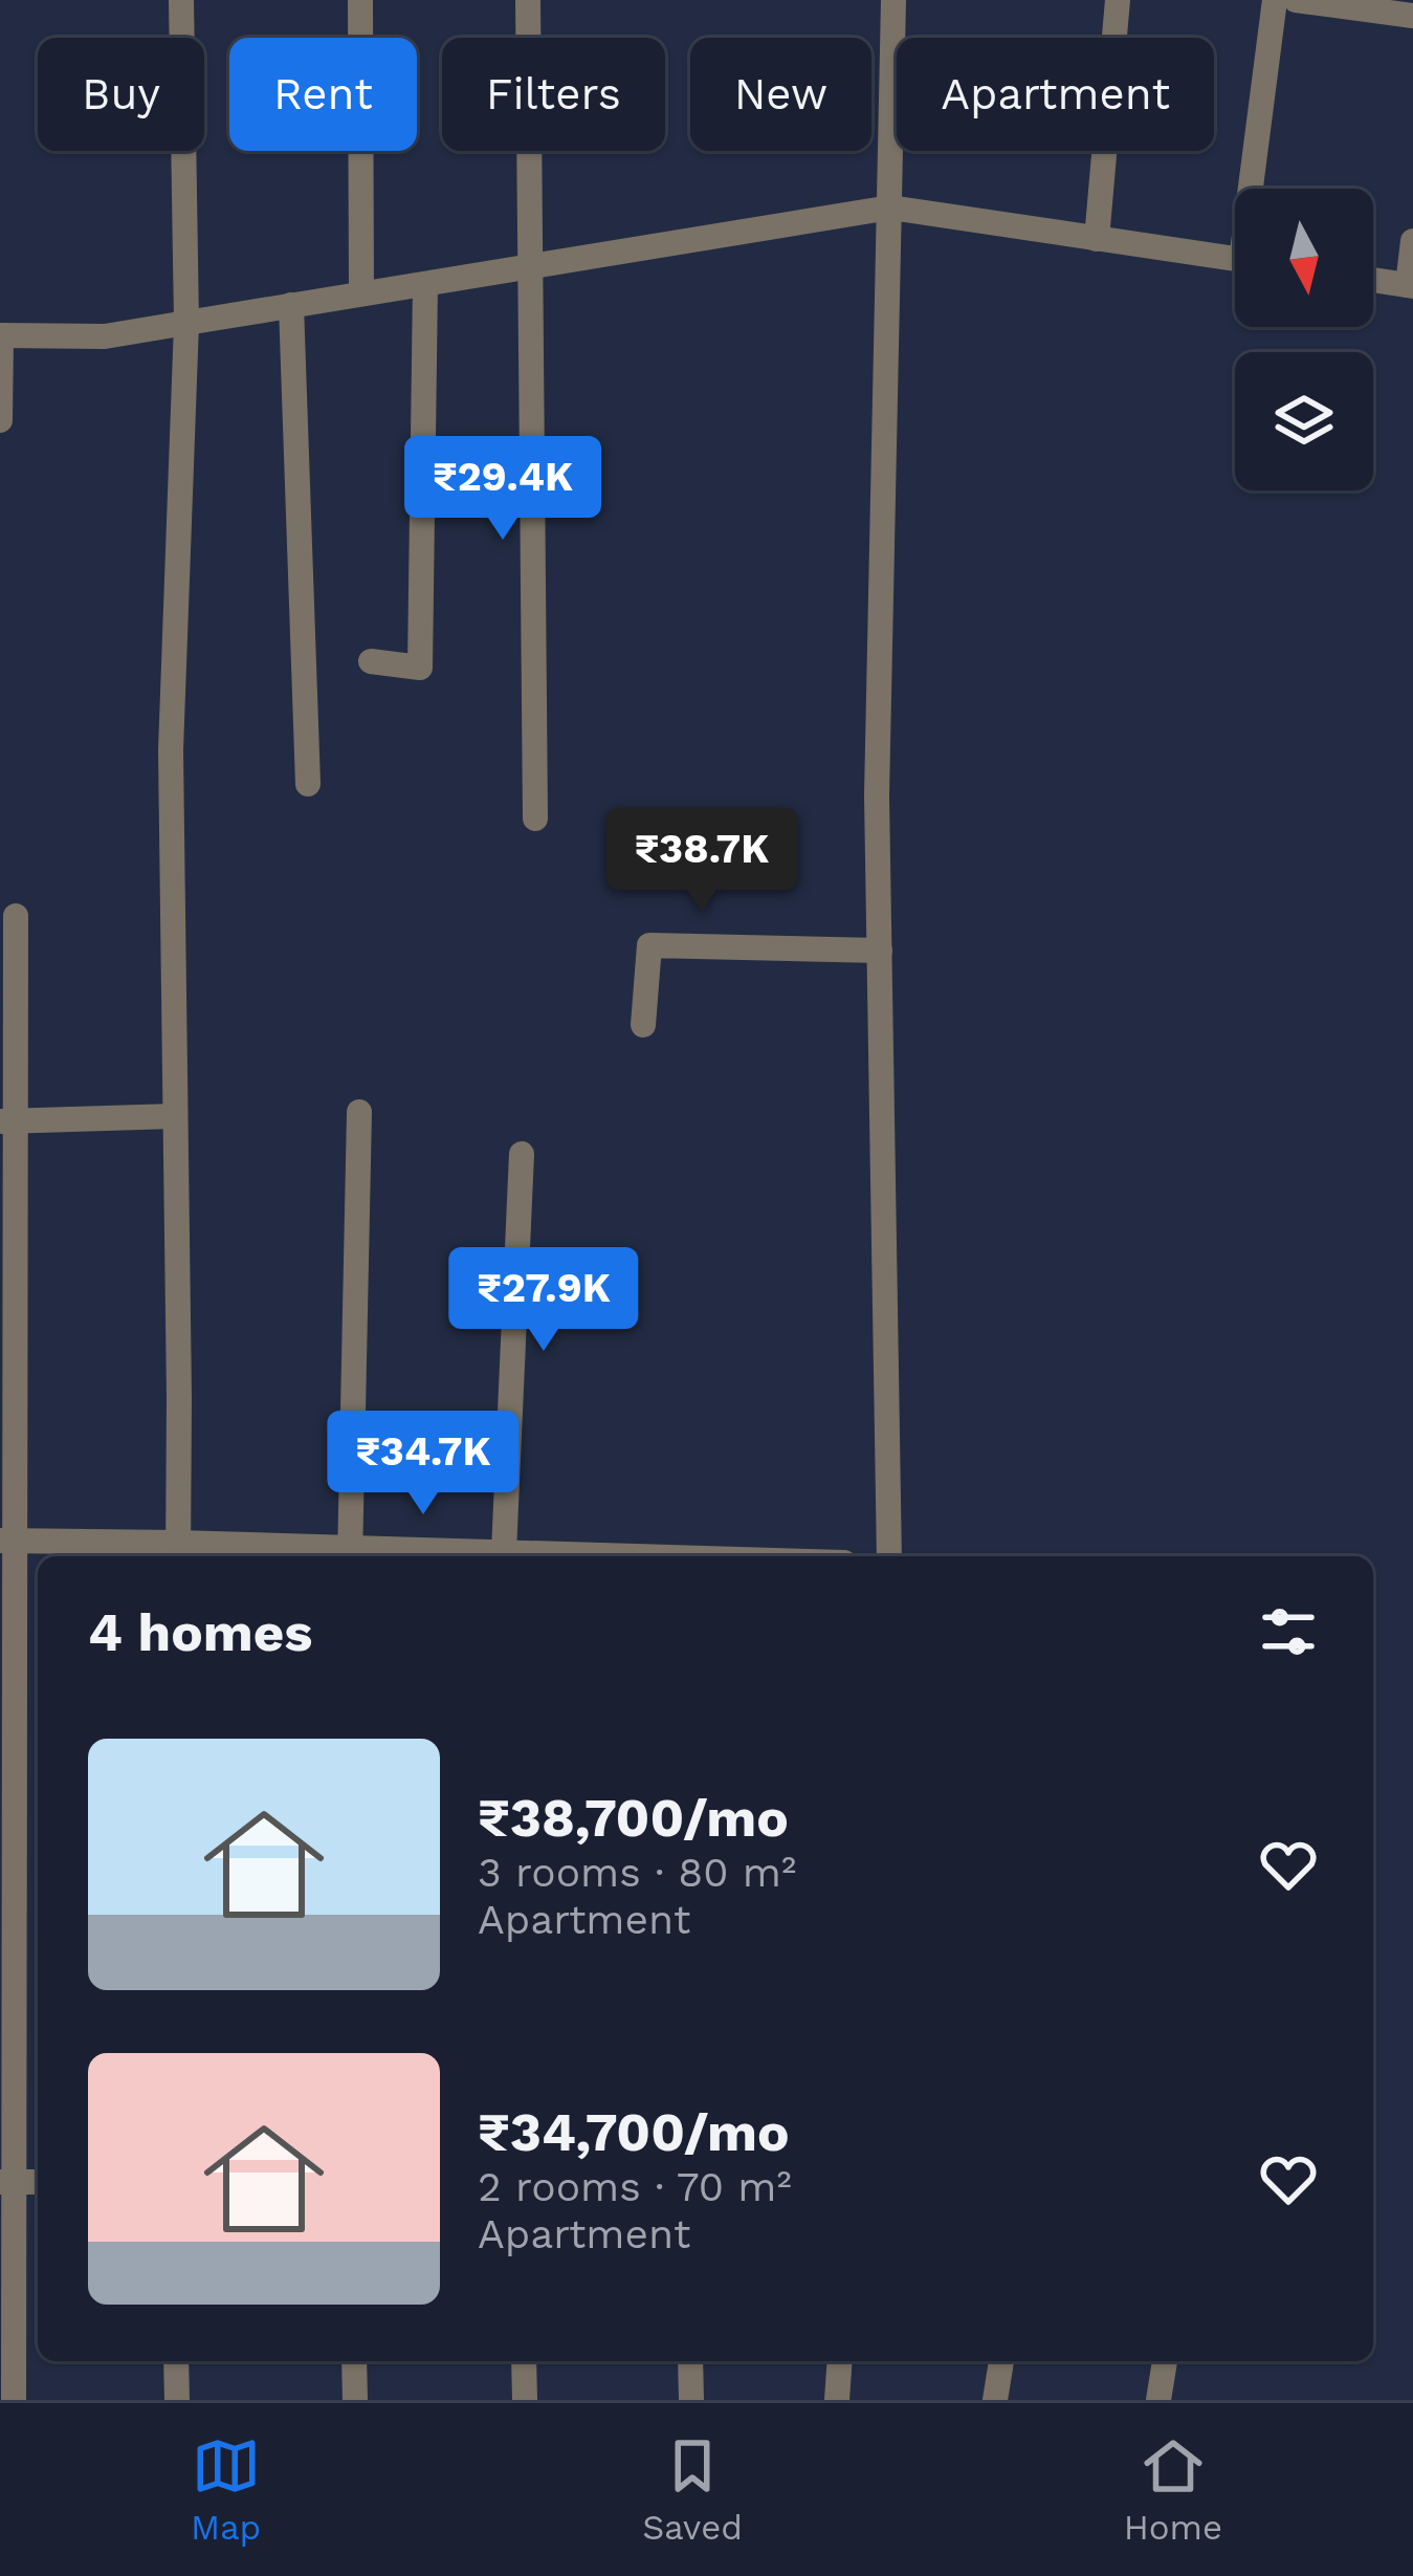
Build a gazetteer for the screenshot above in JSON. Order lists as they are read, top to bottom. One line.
{"north":"bottom","page":{"chip":["Buy","Rent","Filters","New","Apartment"],"price":["₹29.4K","₹38.7K","₹27.9K","₹34.7K"],"heading":"4 homes","list":[{"name":"₹38,700/mo","note":"3 rooms · 80 m² · Apartment"},{"name":"₹34,700/mo","note":"2 rooms · 70 m² · Apartment"}],"tabs":["Map","Saved","Home"]}}
